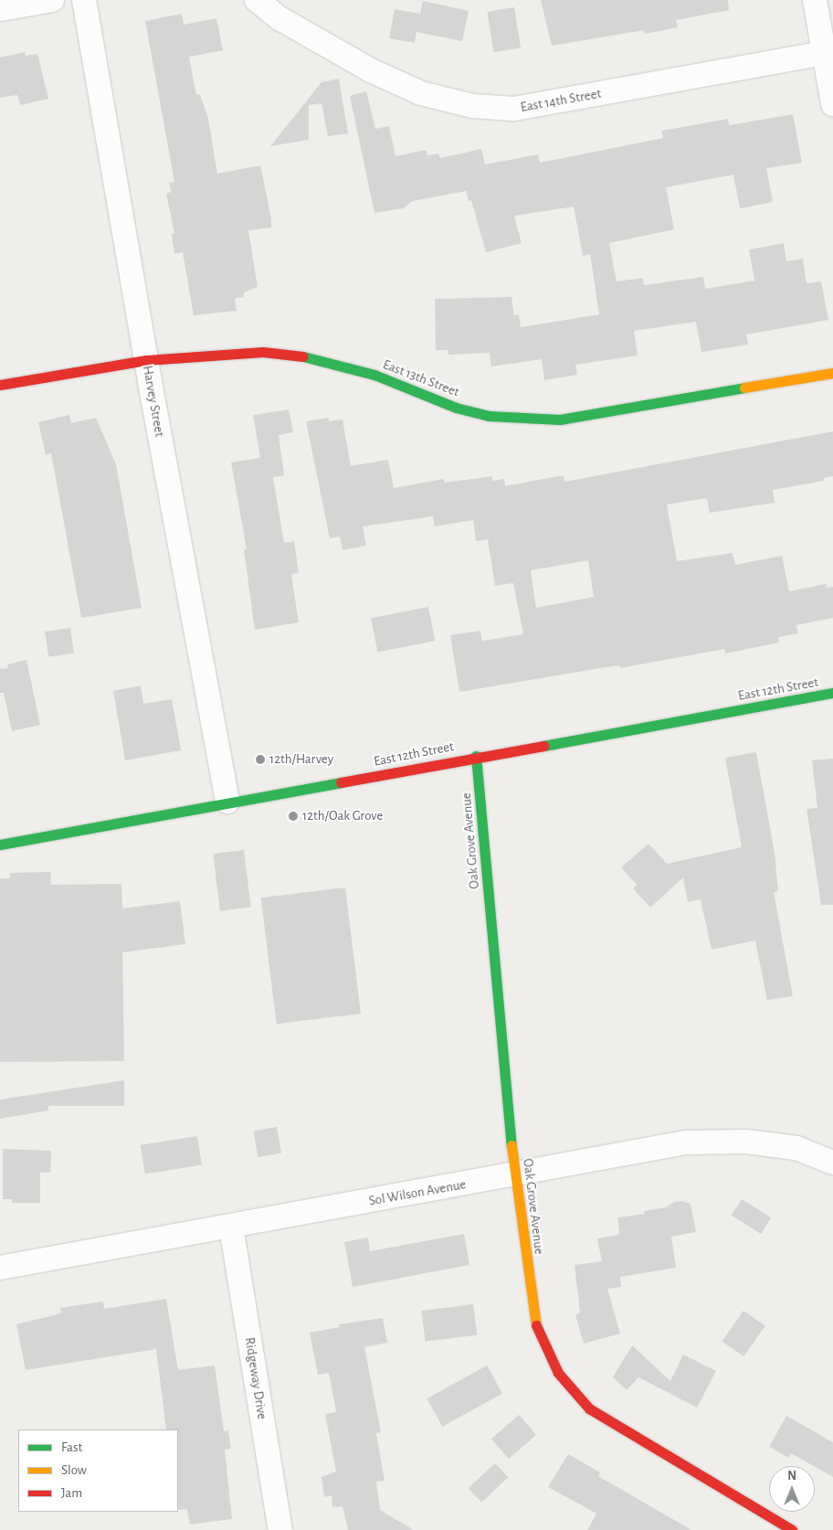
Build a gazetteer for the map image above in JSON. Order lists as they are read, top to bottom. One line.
{"streets":{"street":["East 14th Street","East 13th Street","Harvey Street","East 12th Street","Oak Grove Avenue","Sol Wilson Avenue","Ridgeway Drive"]},"crossings":[["East 13th Street","Harvey Street"],["Harvey Street","East 12th Street"],["East 12th Street","Oak Grove Avenue"],["Oak Grove Avenue","Sol Wilson Avenue"],["Sol Wilson Avenue","Ridgeway Drive"]],"places":["12th/Harvey","12th/Oak Grove"],"legend":["Fast","Slow","Jam"],"north":"top"}
